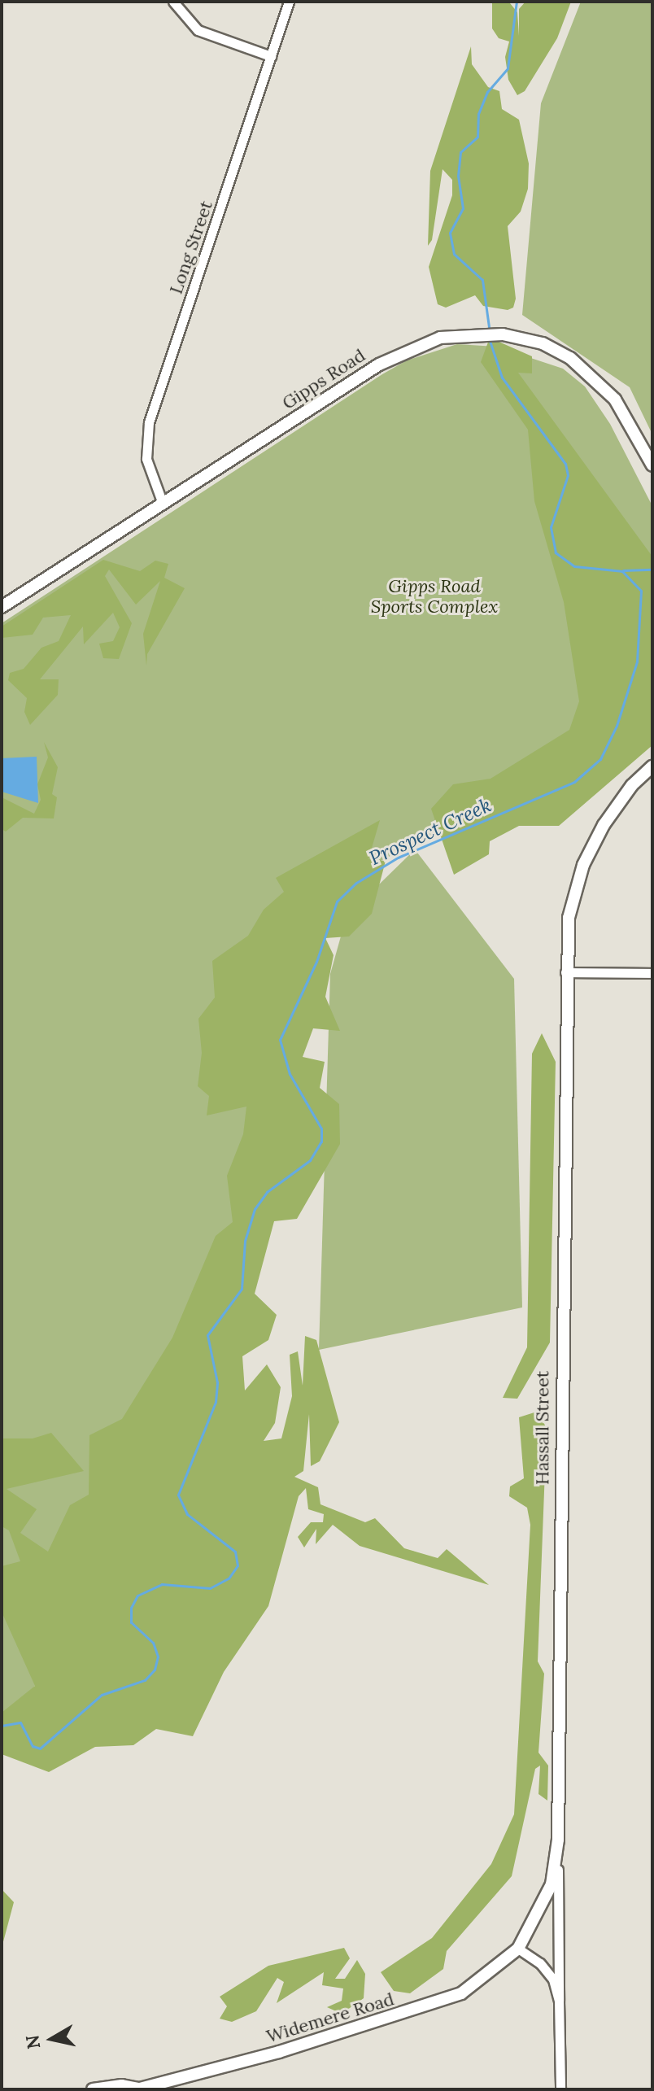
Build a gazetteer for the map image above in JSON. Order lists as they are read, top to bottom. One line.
{"streets":{"main road":["Gipps Road","Hassall Street","Widemere Road"],"street":["Long Street"]},"crossings":[["Long Street","Gipps Road"],["Hassall Street","Widemere Road"]],"water":["Prospect Creek"],"parks":["Gipps Road Sports Complex"],"north":"left"}
